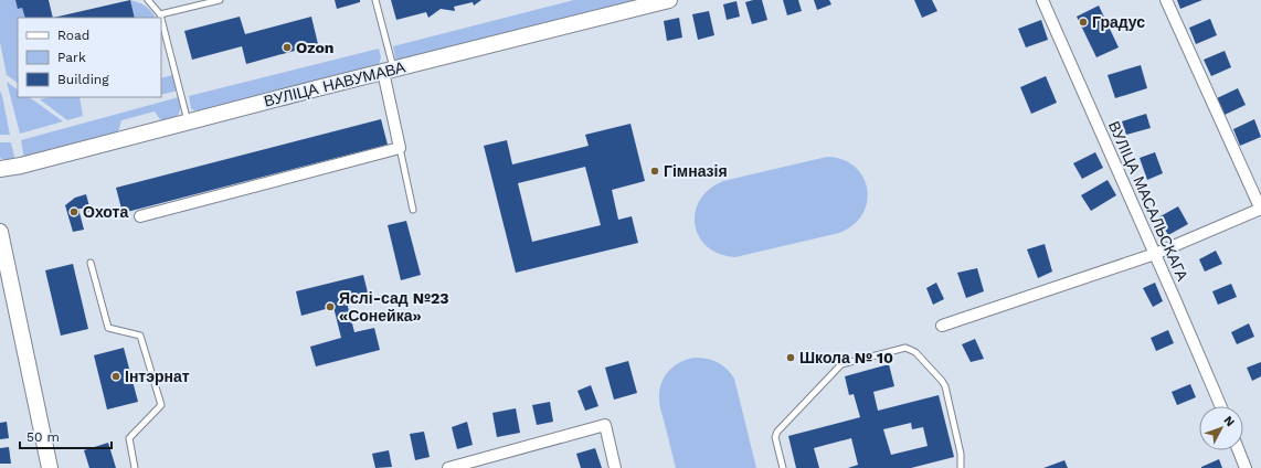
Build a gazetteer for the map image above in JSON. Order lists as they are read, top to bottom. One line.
{"streets":{"street":["ВУЛІЦА НАВУМАВА","ВУЛІЦА МАСАЛЬСКАГА"]},"places":["Градус","Ozon","Гімназія","Охота","Яслі-сад №23 «Сонейка»","Школа № 10","Інтэрнат"],"legend":["Road","Park","Building"],"scale_bar":"50 m","north":"top right"}
